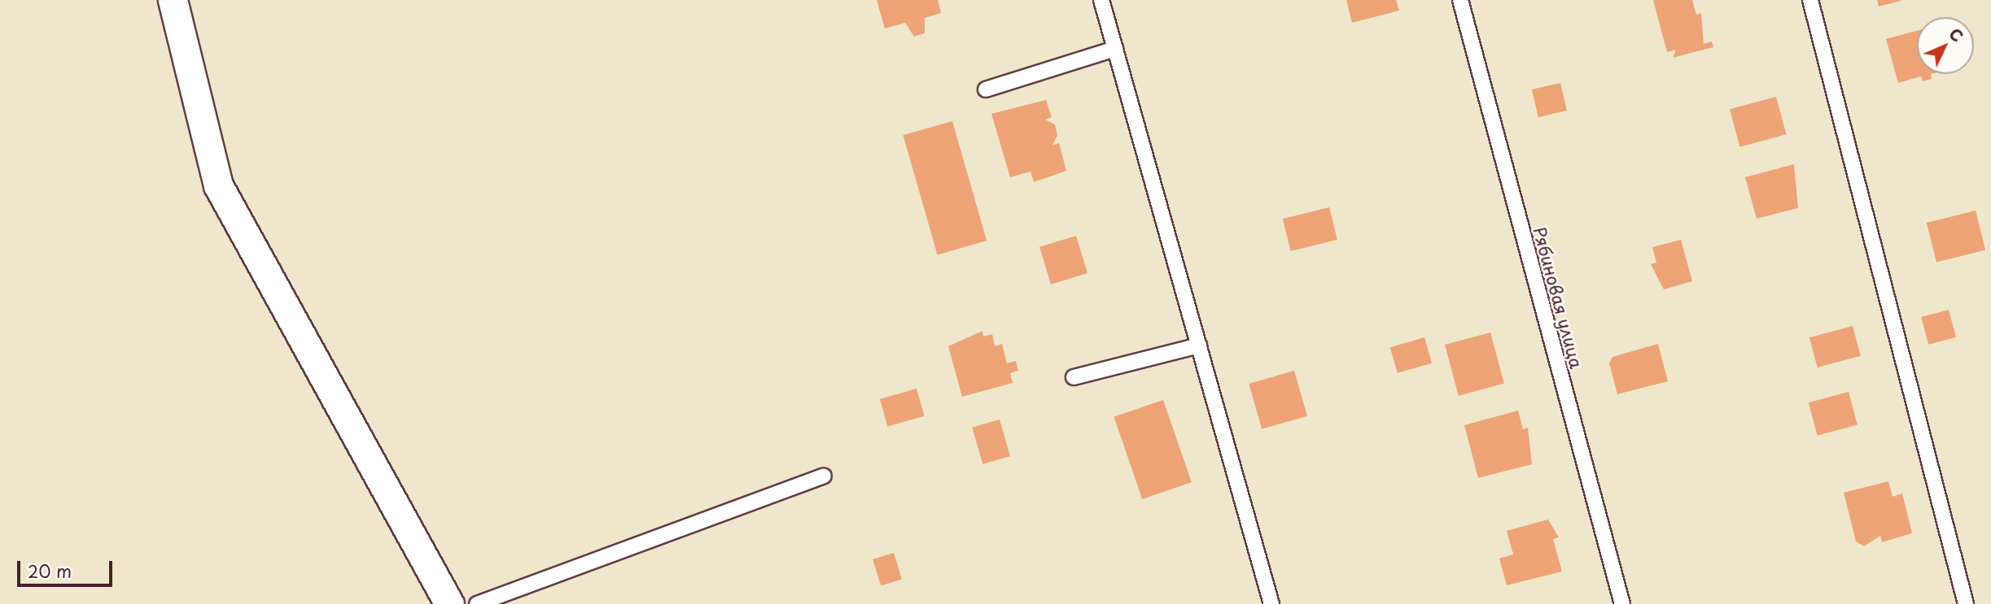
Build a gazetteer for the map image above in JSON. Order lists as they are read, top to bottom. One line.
{"streets":{"lane":["Рябиновая улица"]},"scale_bar":"20 m","north":"top right"}
